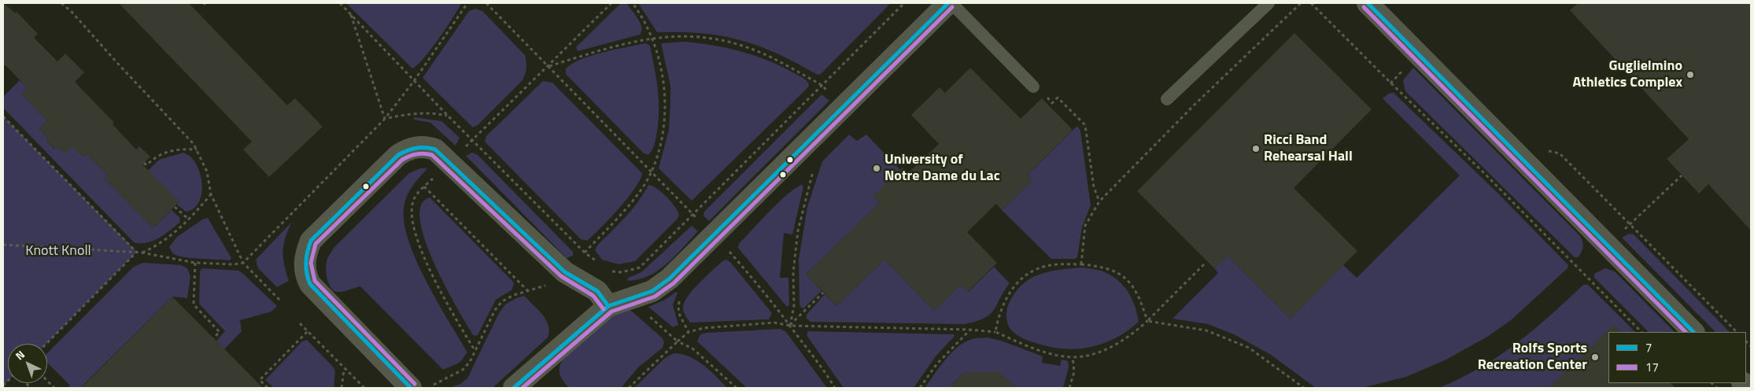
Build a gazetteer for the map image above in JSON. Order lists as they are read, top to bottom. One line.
{"parks":["Knott Knoll"],"places":["Guglielmino Athletics Complex","Ricci Band Rehearsal Hall","University of Notre Dame du Lac","Rolfs Sports Recreation Center"],"lines":["transit line 7","transit line 17"],"legend":["7","17"],"north":"top left"}
